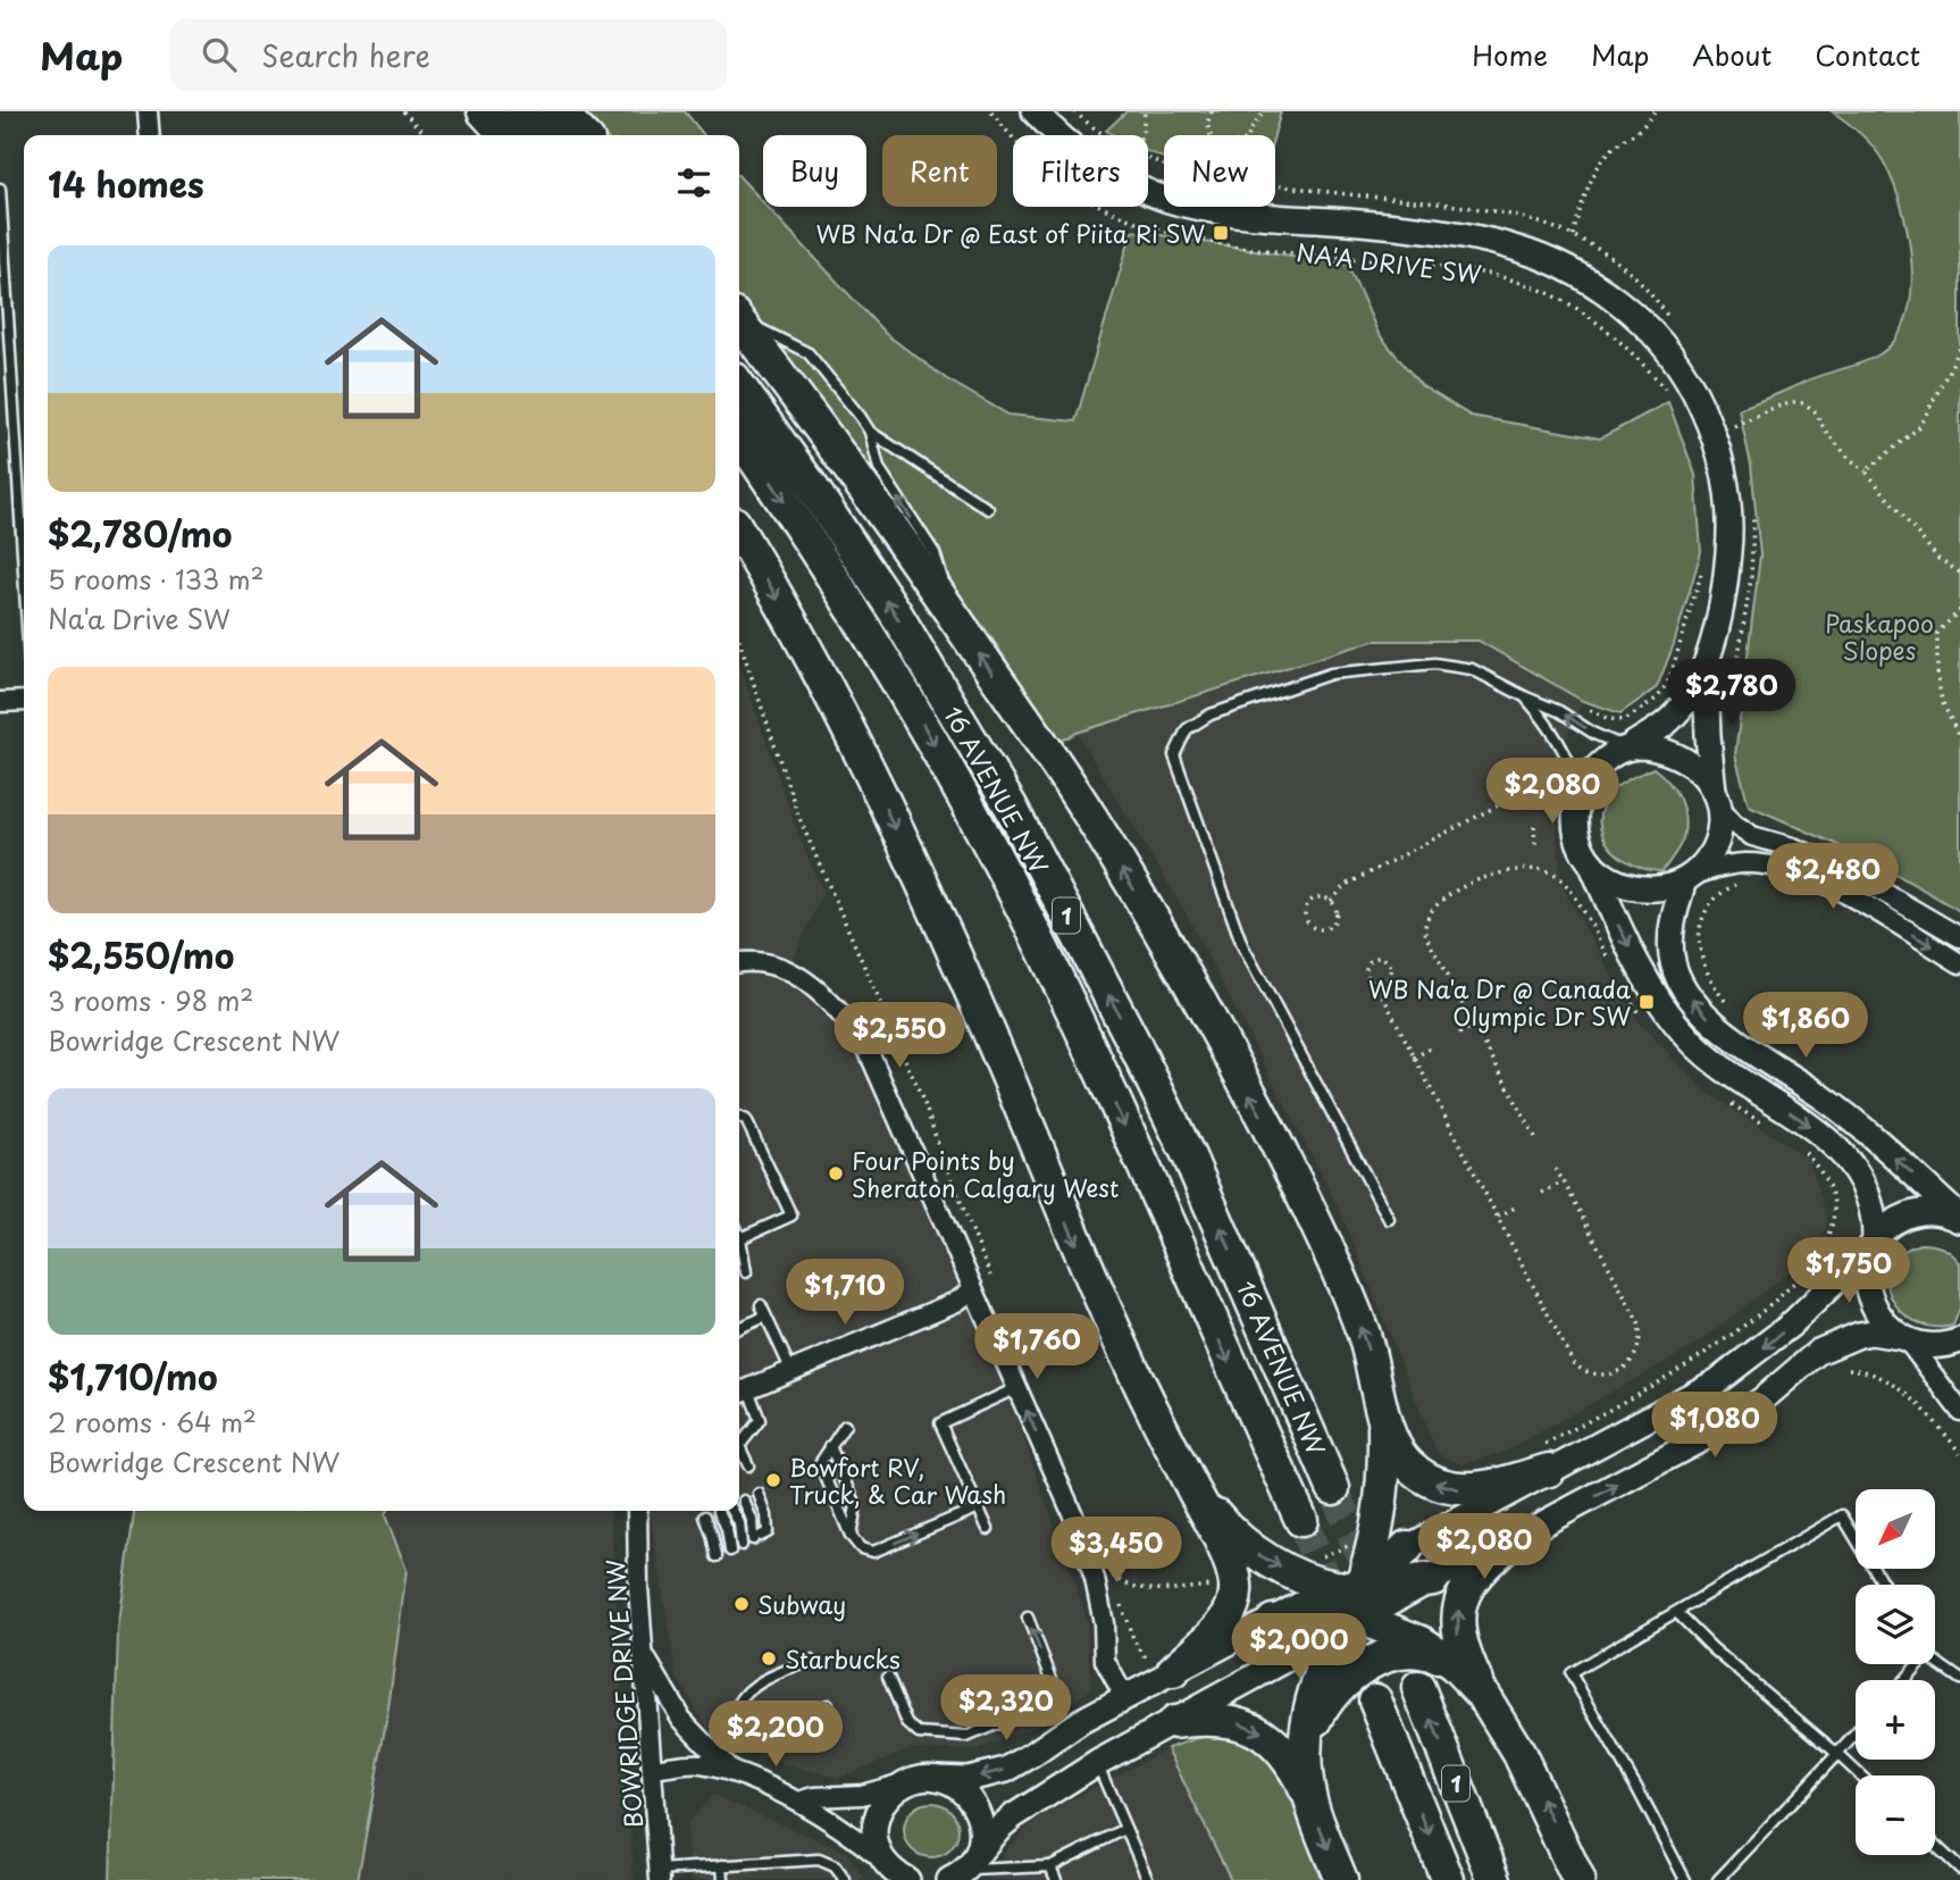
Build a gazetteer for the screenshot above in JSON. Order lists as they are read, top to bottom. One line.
{"streets":{"highway":["16 AVENUE NW","1"],"street":["NA'A DRIVE SW","BOWRIDGE DRIVE NW"]},"parks":["Paskapoo Slopes"],"places":{"transit":["WB Na'a Dr @ East of Piita Ri SW","WB Na'a Dr @ Canada Olympic Dr SW"],"other":["Four Points by Sheraton Calgary West","Bowfort RV, Truck, & Car Wash","Subway","Starbucks"]},"north":"bottom left","page":{"header":"Map","search":"Search here","nav":["Home","Map","About","Contact"],"chip":["Buy","Rent","Filters","New"],"heading":"14 homes","list":[{"name":"$2,780/mo","note":"5 rooms · 133 m² · Na'a Drive SW"},{"name":"$2,550/mo","note":"3 rooms · 98 m² · Bowridge Crescent NW"},{"name":"$1,710/mo","note":"2 rooms · 64 m² · Bowridge Crescent NW"}],"price":["$2,780","$2,080","$2,480","$1,860","$2,550","$1,750","$1,710","$1,760","$1,080","$2,080","$3,450","$2,000","$2,320","$2,200"],"map_buttons":["+","−"]}}
